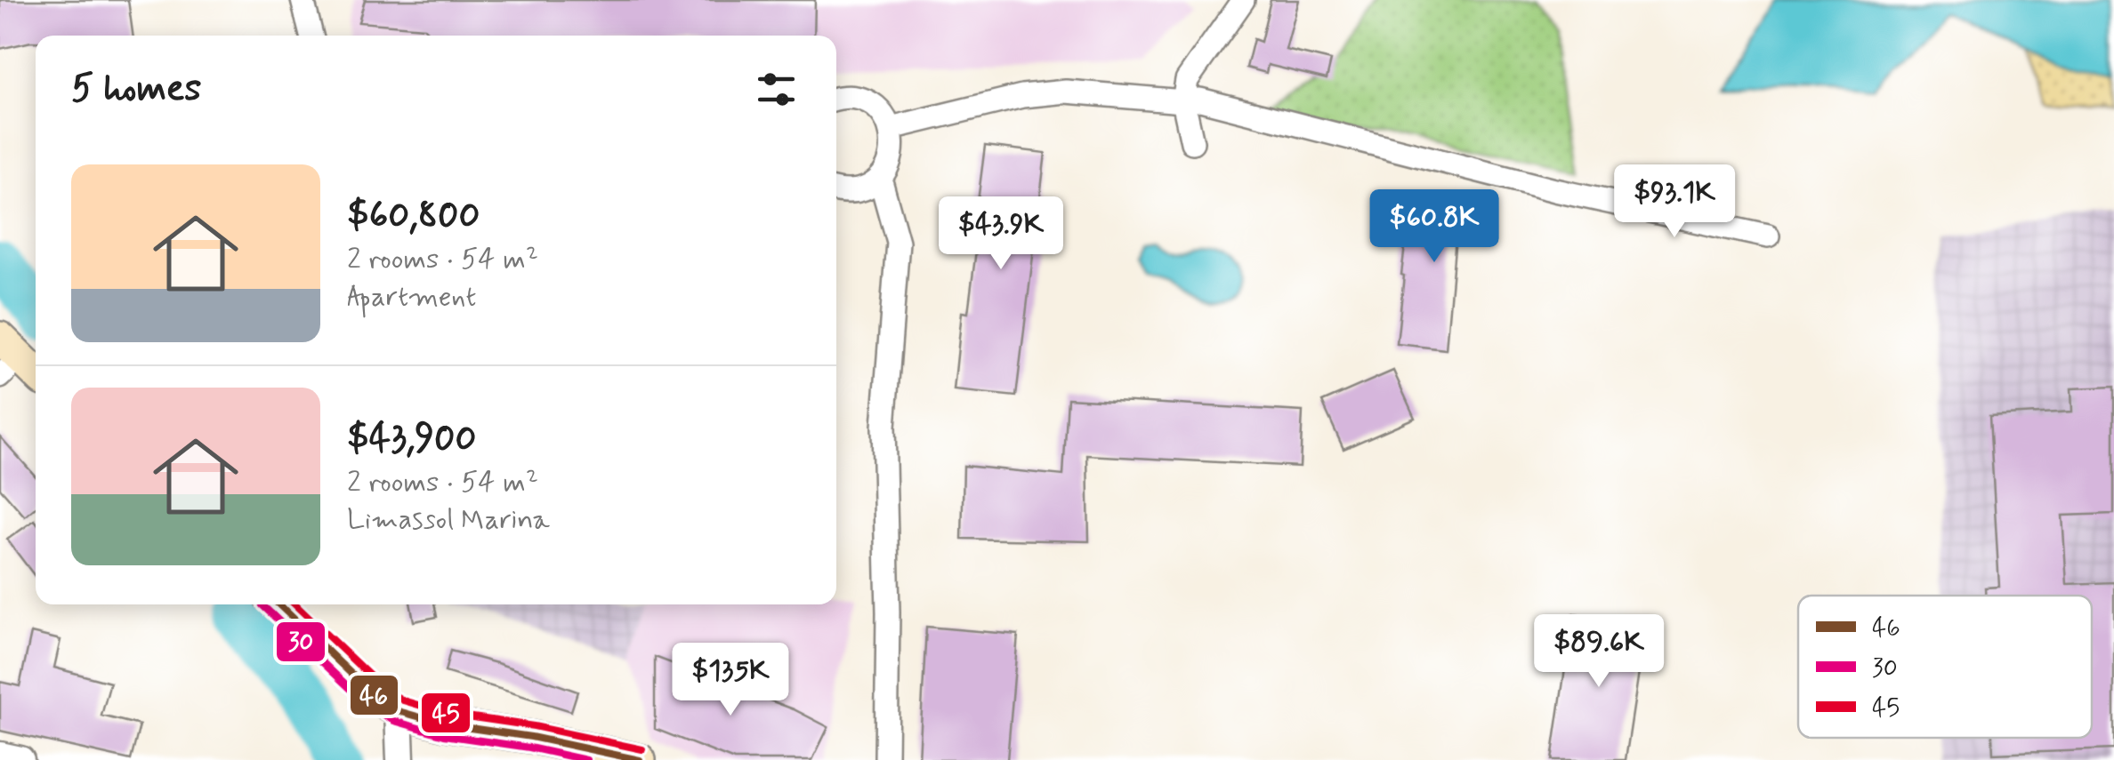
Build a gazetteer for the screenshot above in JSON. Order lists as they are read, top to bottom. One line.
{"lines":["transit line 46","transit line 45","transit line 30"],"legend":["46","30","45"],"page":{"heading":"5 homes","list":[{"name":"$60,800","note":"2 rooms · 54 m² · Apartment"},{"name":"$43,900","note":"2 rooms · 54 m² · Limassol Marina"}],"price":["$93.1K","$60.8K","$43.9K","$89.6K","$135K"]}}
